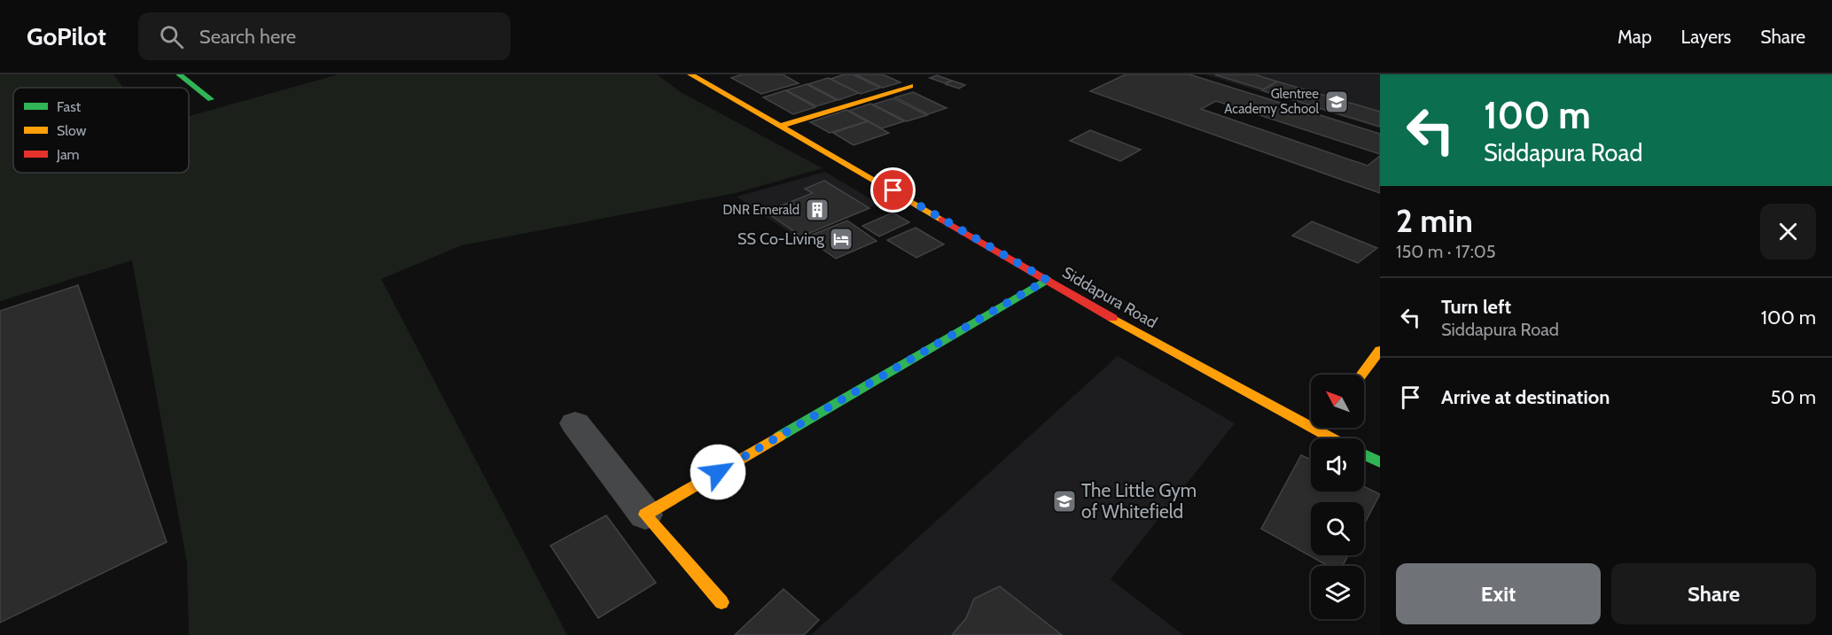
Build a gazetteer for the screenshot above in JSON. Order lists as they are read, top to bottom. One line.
{"streets":{"street":["Siddapura Road"]},"places":{"school or university":["Glentree Academy School","The Little Gym of Whitefield"],"building":["DNR Emerald"],"hotel":["SS Co-Living"]},"legend":["Fast","Slow","Jam"],"north":"top left","page":{"header":"GoPilot","search":"Search here","nav":["Map","Layers","Share"],"turn":["100 m","Siddapura Road"],"heading":["2 min","150 m · 17:05"],"list":[{"name":"Turn left","note":"Siddapura Road","value":"100 m"},{"name":"Arrive at destination","value":"50 m"}],"buttons":["Exit","Share"]}}
